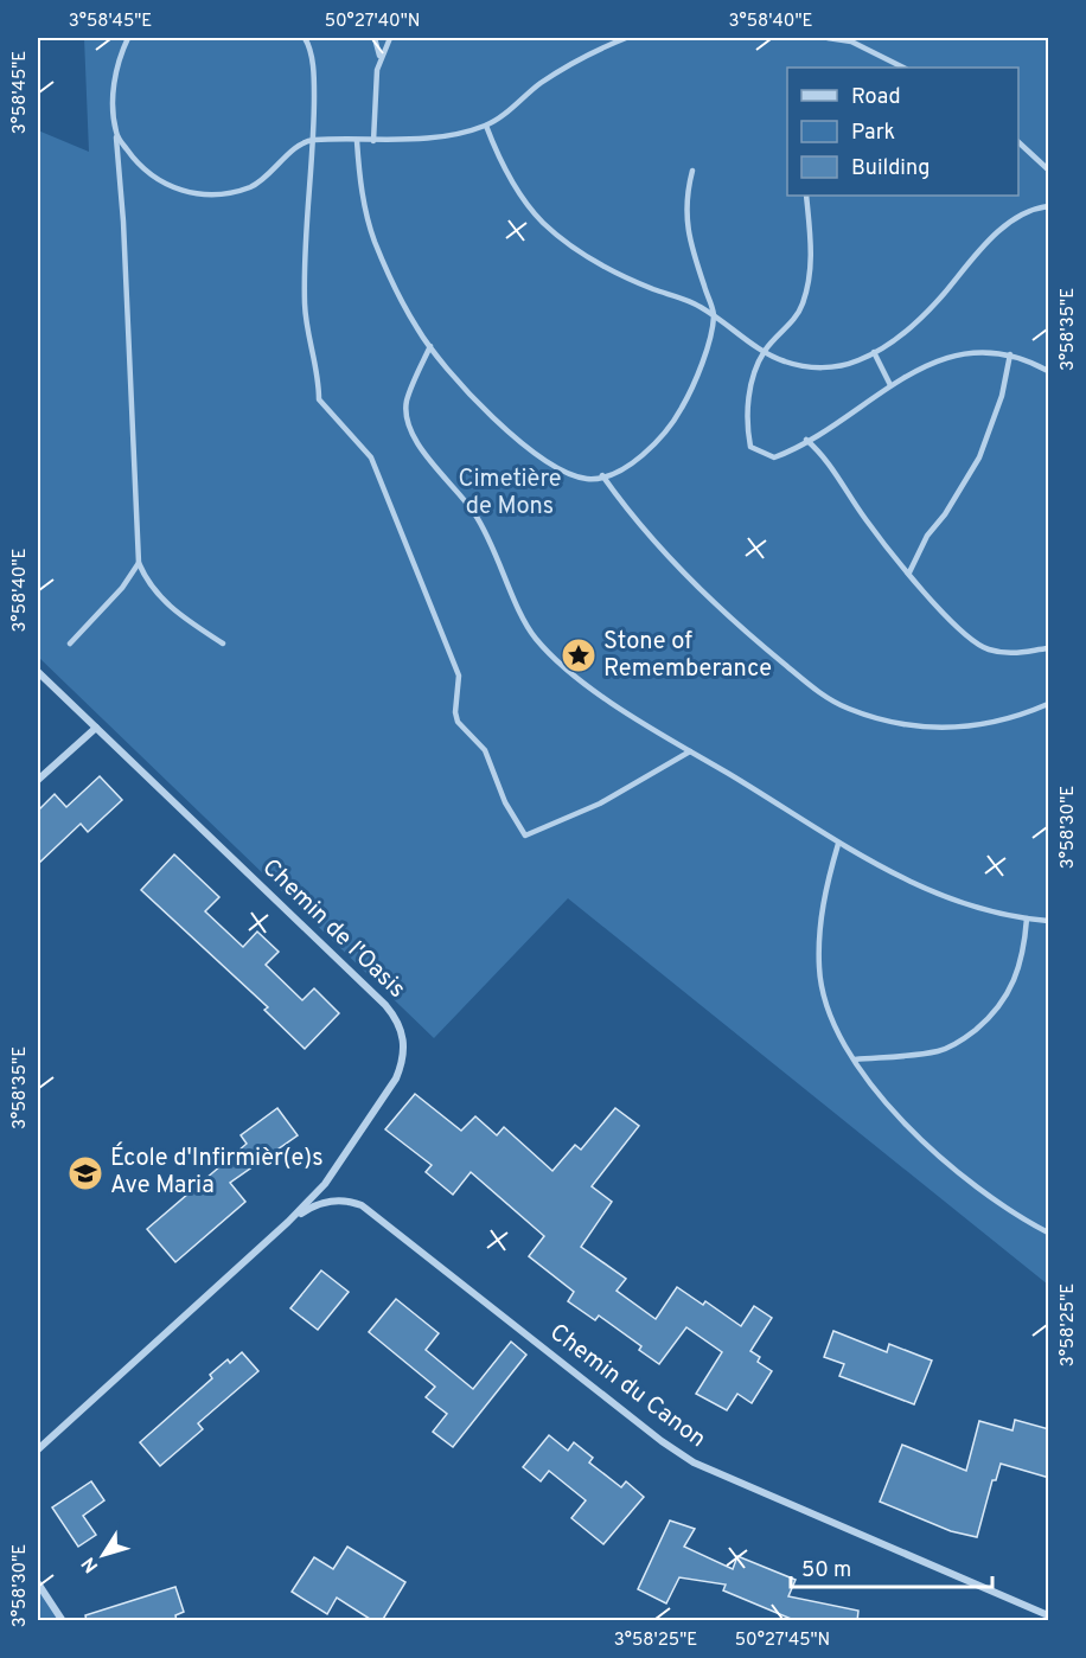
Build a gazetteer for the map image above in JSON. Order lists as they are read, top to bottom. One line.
{"streets":{"street":["Chemin de l'Oasis","Chemin du Canon"]},"crossings":[["Chemin de l'Oasis","Chemin du Canon"]],"parks":["Cimetière de Mons"],"places":{"place":["Stone of Rememberance"],"school or university":["École d'Infirmièr(e)s Ave Maria"]},"legend":["Road","Park","Building"],"scale_bar":"50 m","north":"bottom left","coordinates":["3°58'45\"E","50°27'40\"N","3°58'40\"E","3°58'35\"E","3°58'30\"E","3°58'25\"E","50°27'45\"N"]}
